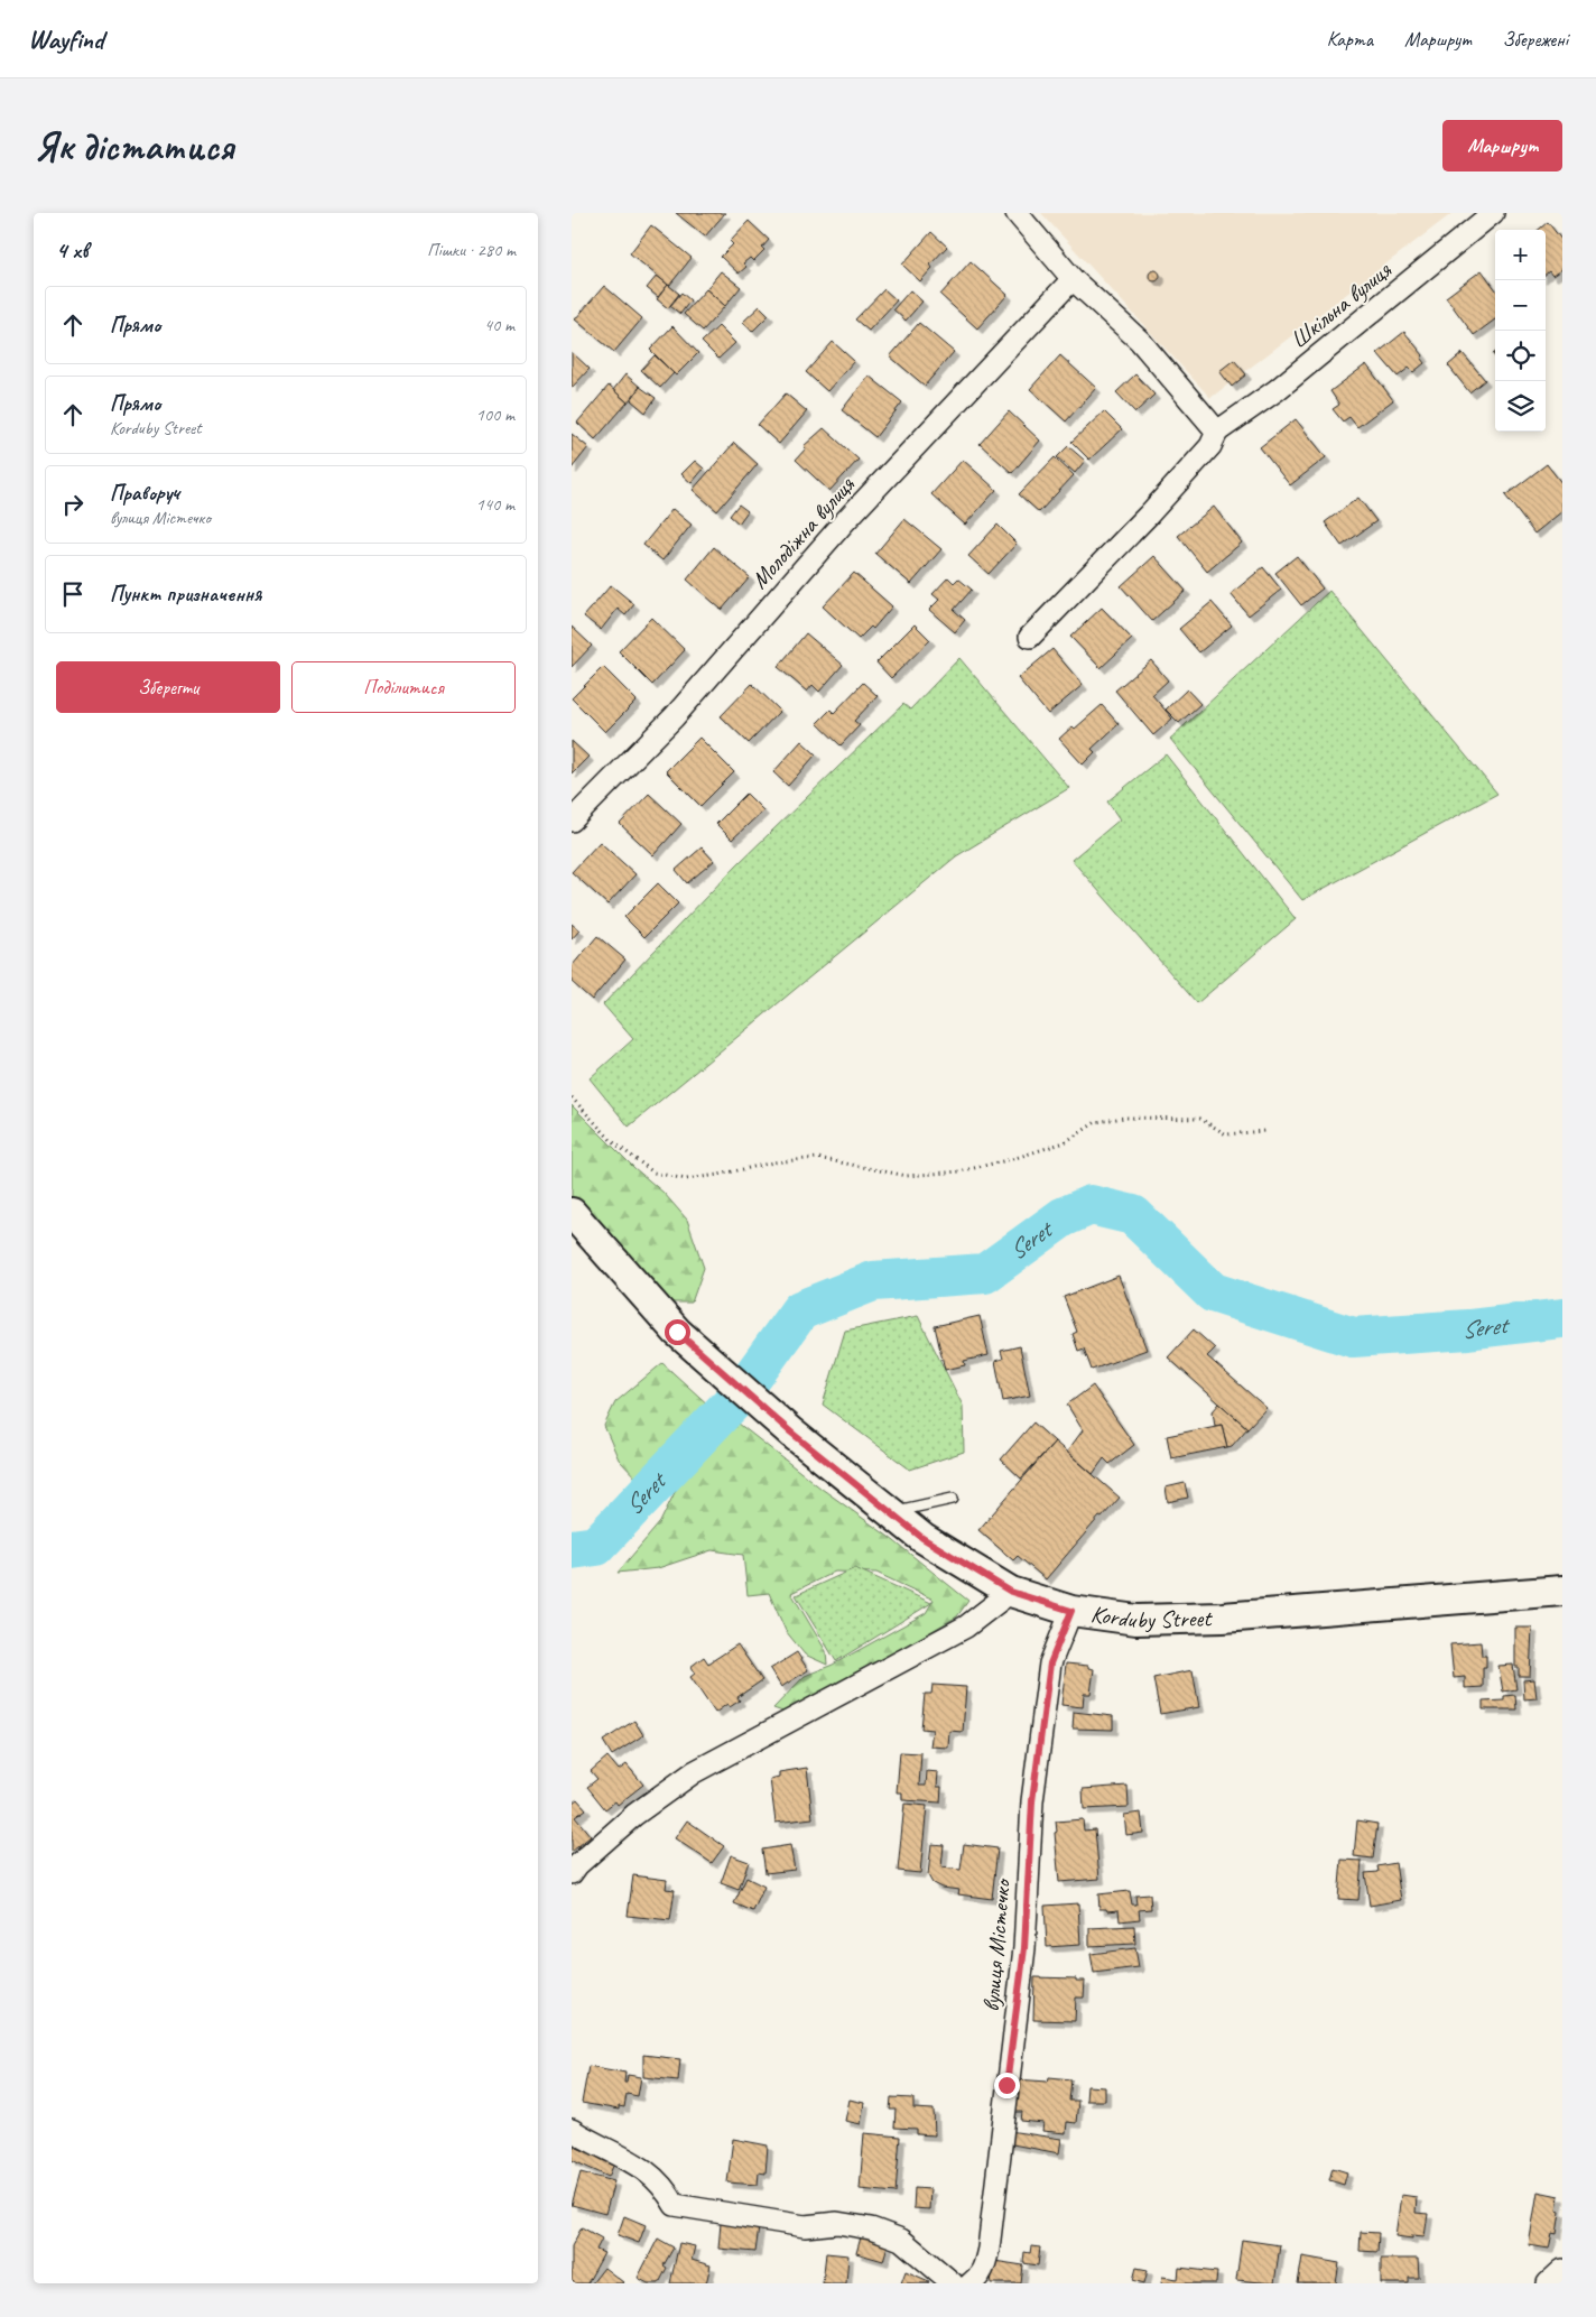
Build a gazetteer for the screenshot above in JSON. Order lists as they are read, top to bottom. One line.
{"streets":{"street":["Шкільна вулиця","Молодіжна вулиця","Korduby Street","вулиця Містечко"]},"crossings":[["Korduby Street","вулиця Містечко"]],"water":["Seret"],"page":{"header":"Wayfind","nav":["Карта","Маршрут","Збережені"],"buttons":["Маршрут",["Зберегти","Поділитися"]],"title":"Як дістатися","heading":["4 хв","Пішки · 280 m"],"map_buttons":["+","−"],"list":[["Прямо","40 m"],["Прямо","Korduby Street","100 m"],["Праворуч","вулиця Містечко","140 m"],"Пункт призначення"]}}
